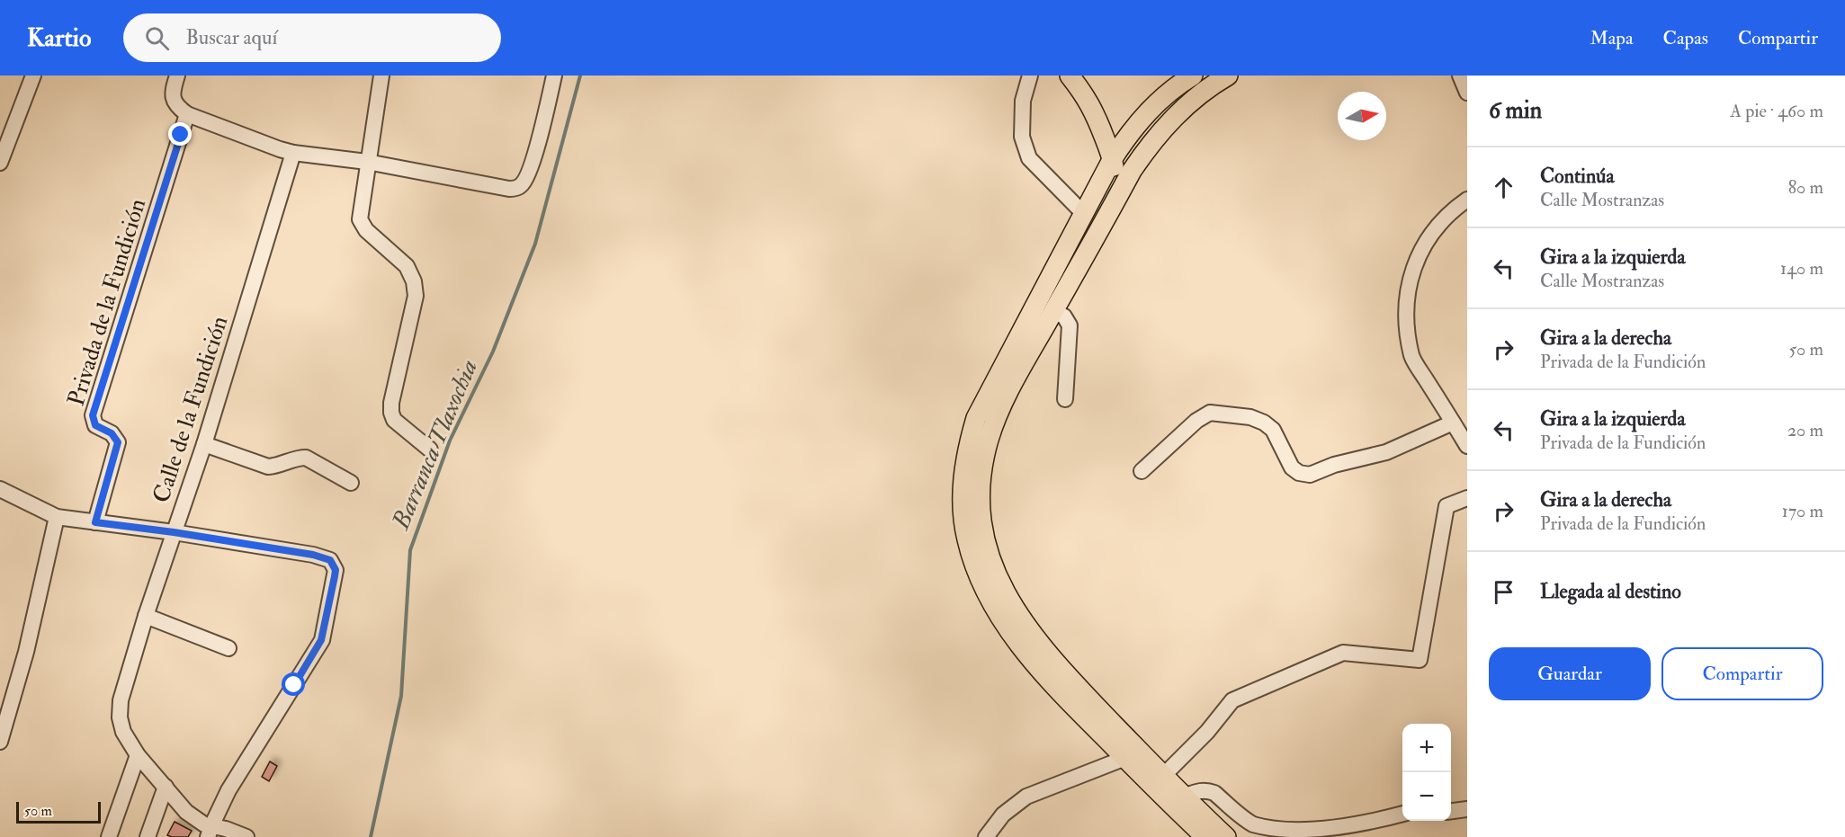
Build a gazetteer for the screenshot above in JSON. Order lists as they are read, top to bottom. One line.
{"streets":{"street":["Privada de la Fundición","Calle de la Fundición"]},"water":["Barranca Tlaxochia"],"scale_bar":"50 m","north":"right","page":{"header":"Kartio","search":"Buscar aquí","nav":["Mapa","Capas","Compartir"],"heading":["6 min","A pie · 460 m"],"list":[["Continúa","Calle Mostranzas","80 m"],["Gira a la izquierda","Calle Mostranzas","140 m"],["Gira a la derecha","Privada de la Fundición","50 m"],["Gira a la izquierda","Privada de la Fundición","20 m"],["Gira a la derecha","Privada de la Fundición","170 m"],"Llegada al destino"],"buttons":["Guardar","Compartir"],"map_buttons":["+","−"],"scale":"50 m"}}
